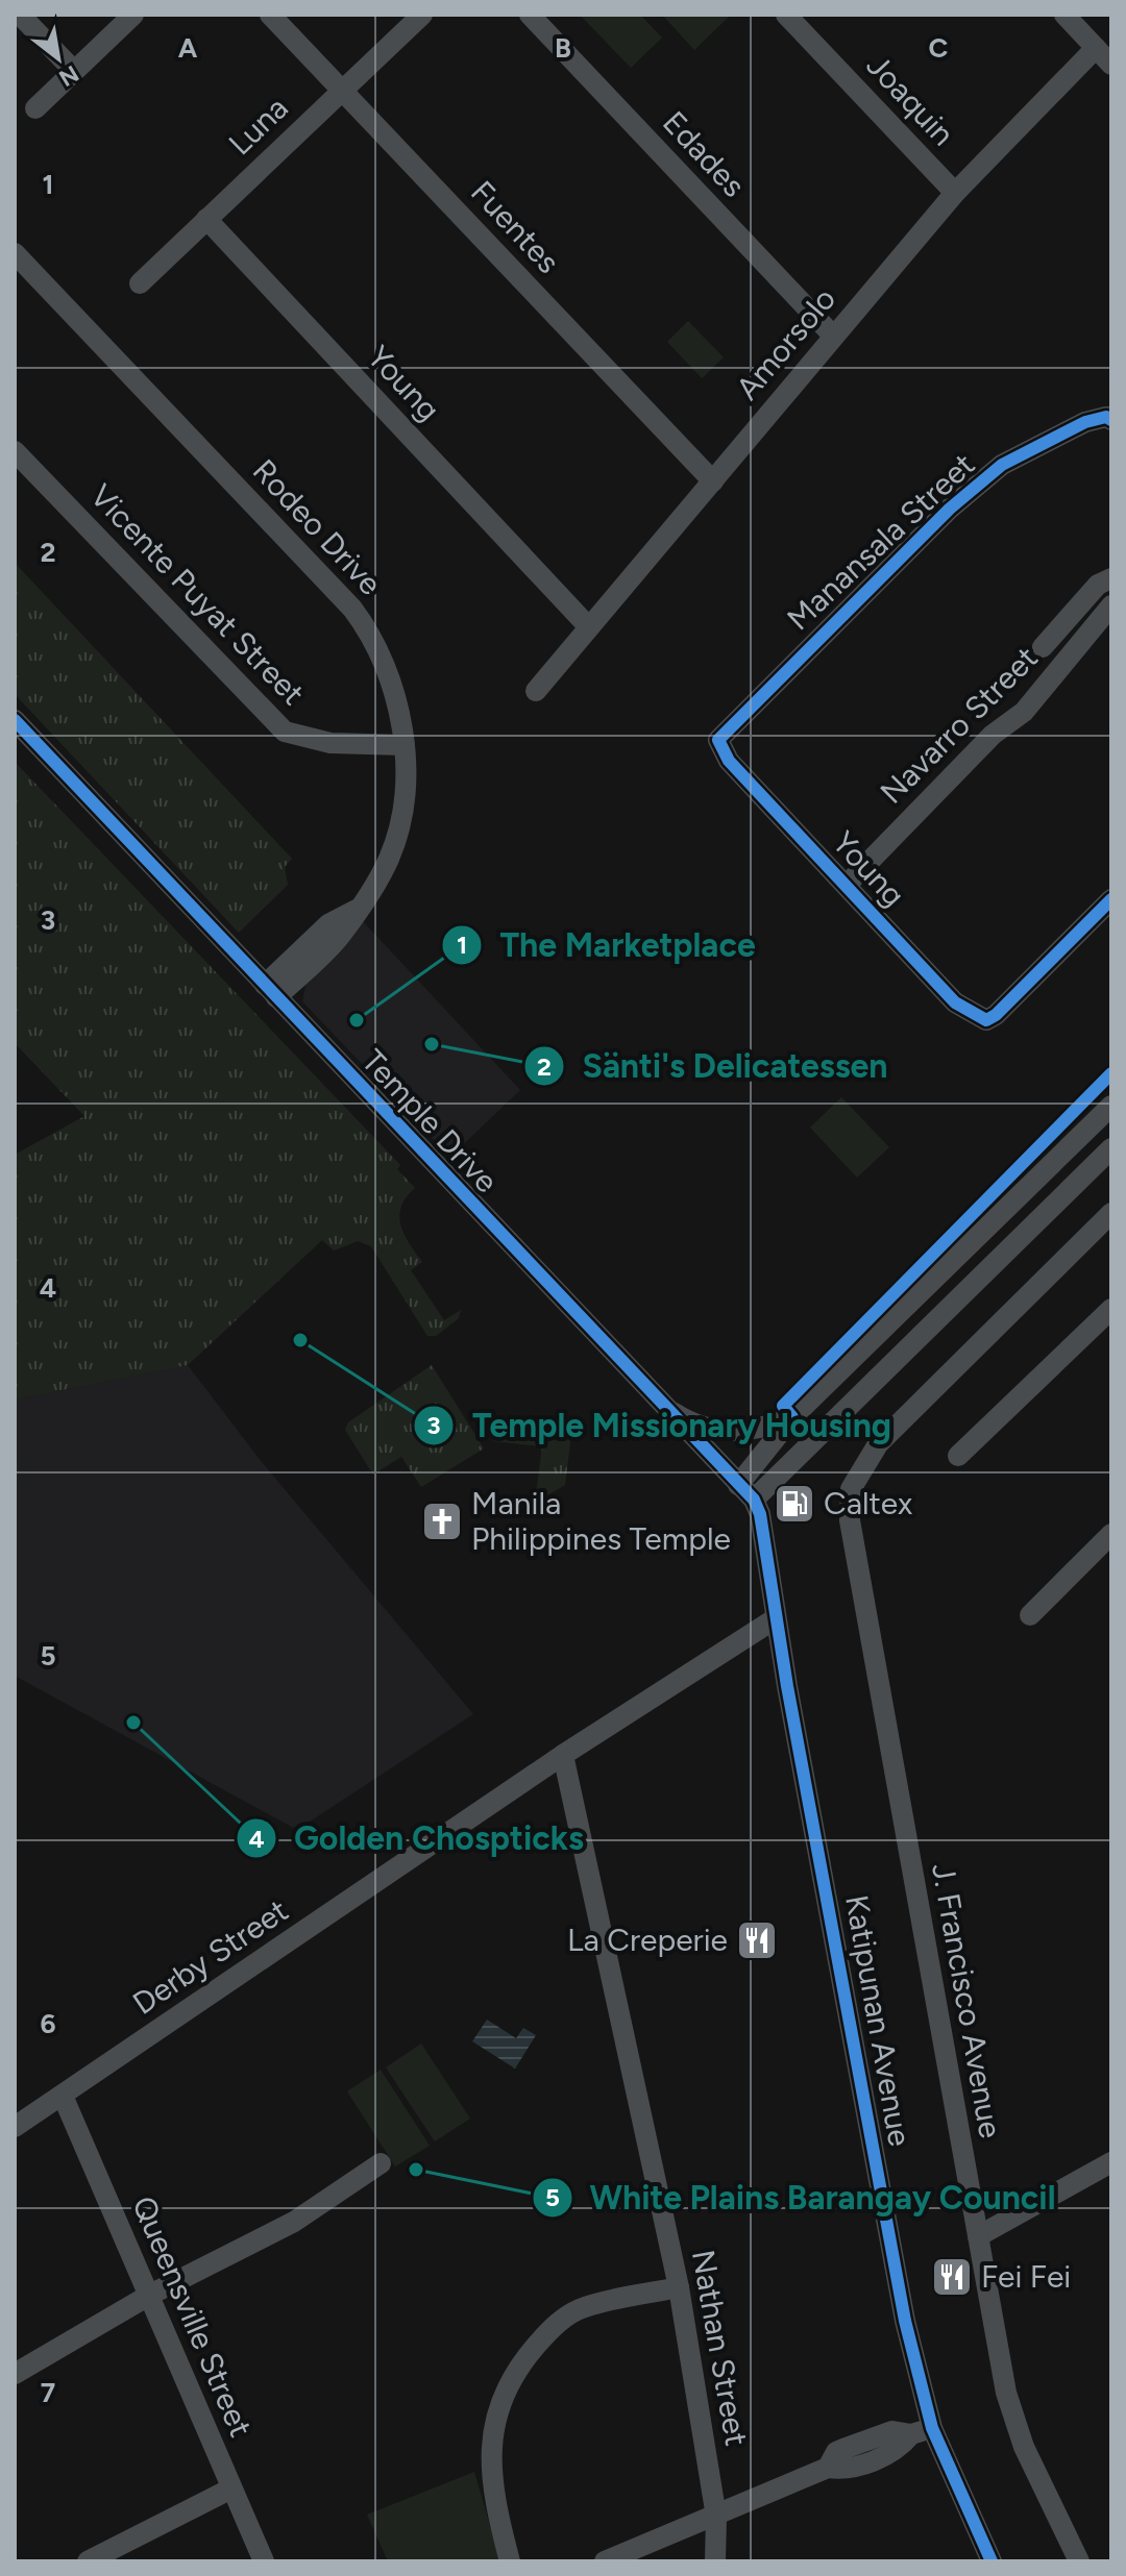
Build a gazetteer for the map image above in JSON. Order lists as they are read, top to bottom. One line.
{"streets":{"street":["Joaquin","Luna","Edades","Fuentes","Amorsolo","Young","Rodeo Drive","Manansala Street","Vicente Puyat Street","Navarro Street","Temple Drive","Derby Street","J. Francisco Avenue","Katipunan Avenue","Queensville Street","Nathan Street"]},"crossings":[["Joaquin","Amorsolo"],["Luna","Fuentes"],["Luna","Young"],["Edades","Amorsolo"],["Fuentes","Amorsolo"],["Amorsolo","Young"],["Young","Manansala Street"],["Young","Navarro Street"],["Rodeo Drive","Vicente Puyat Street"],["Rodeo Drive","Temple Drive"],["Temple Drive","Katipunan Avenue"],["Derby Street","Katipunan Avenue"],["Derby Street","Queensville Street"],["Derby Street","Nathan Street"]],"places":{"other":["The Marketplace","Sänti's Delicatessen","Temple Missionary Housing","Golden Chospticks","White Plains Barangay Council"],"fuel station":["Caltex"],"church":["Manila Philippines Temple"],"restaurant":["La Creperie","Fei Fei"]},"north":"bottom right","grid":{"columns":["A","B","C"],"rows":["1","2","3","4","5","6","7"]}}
